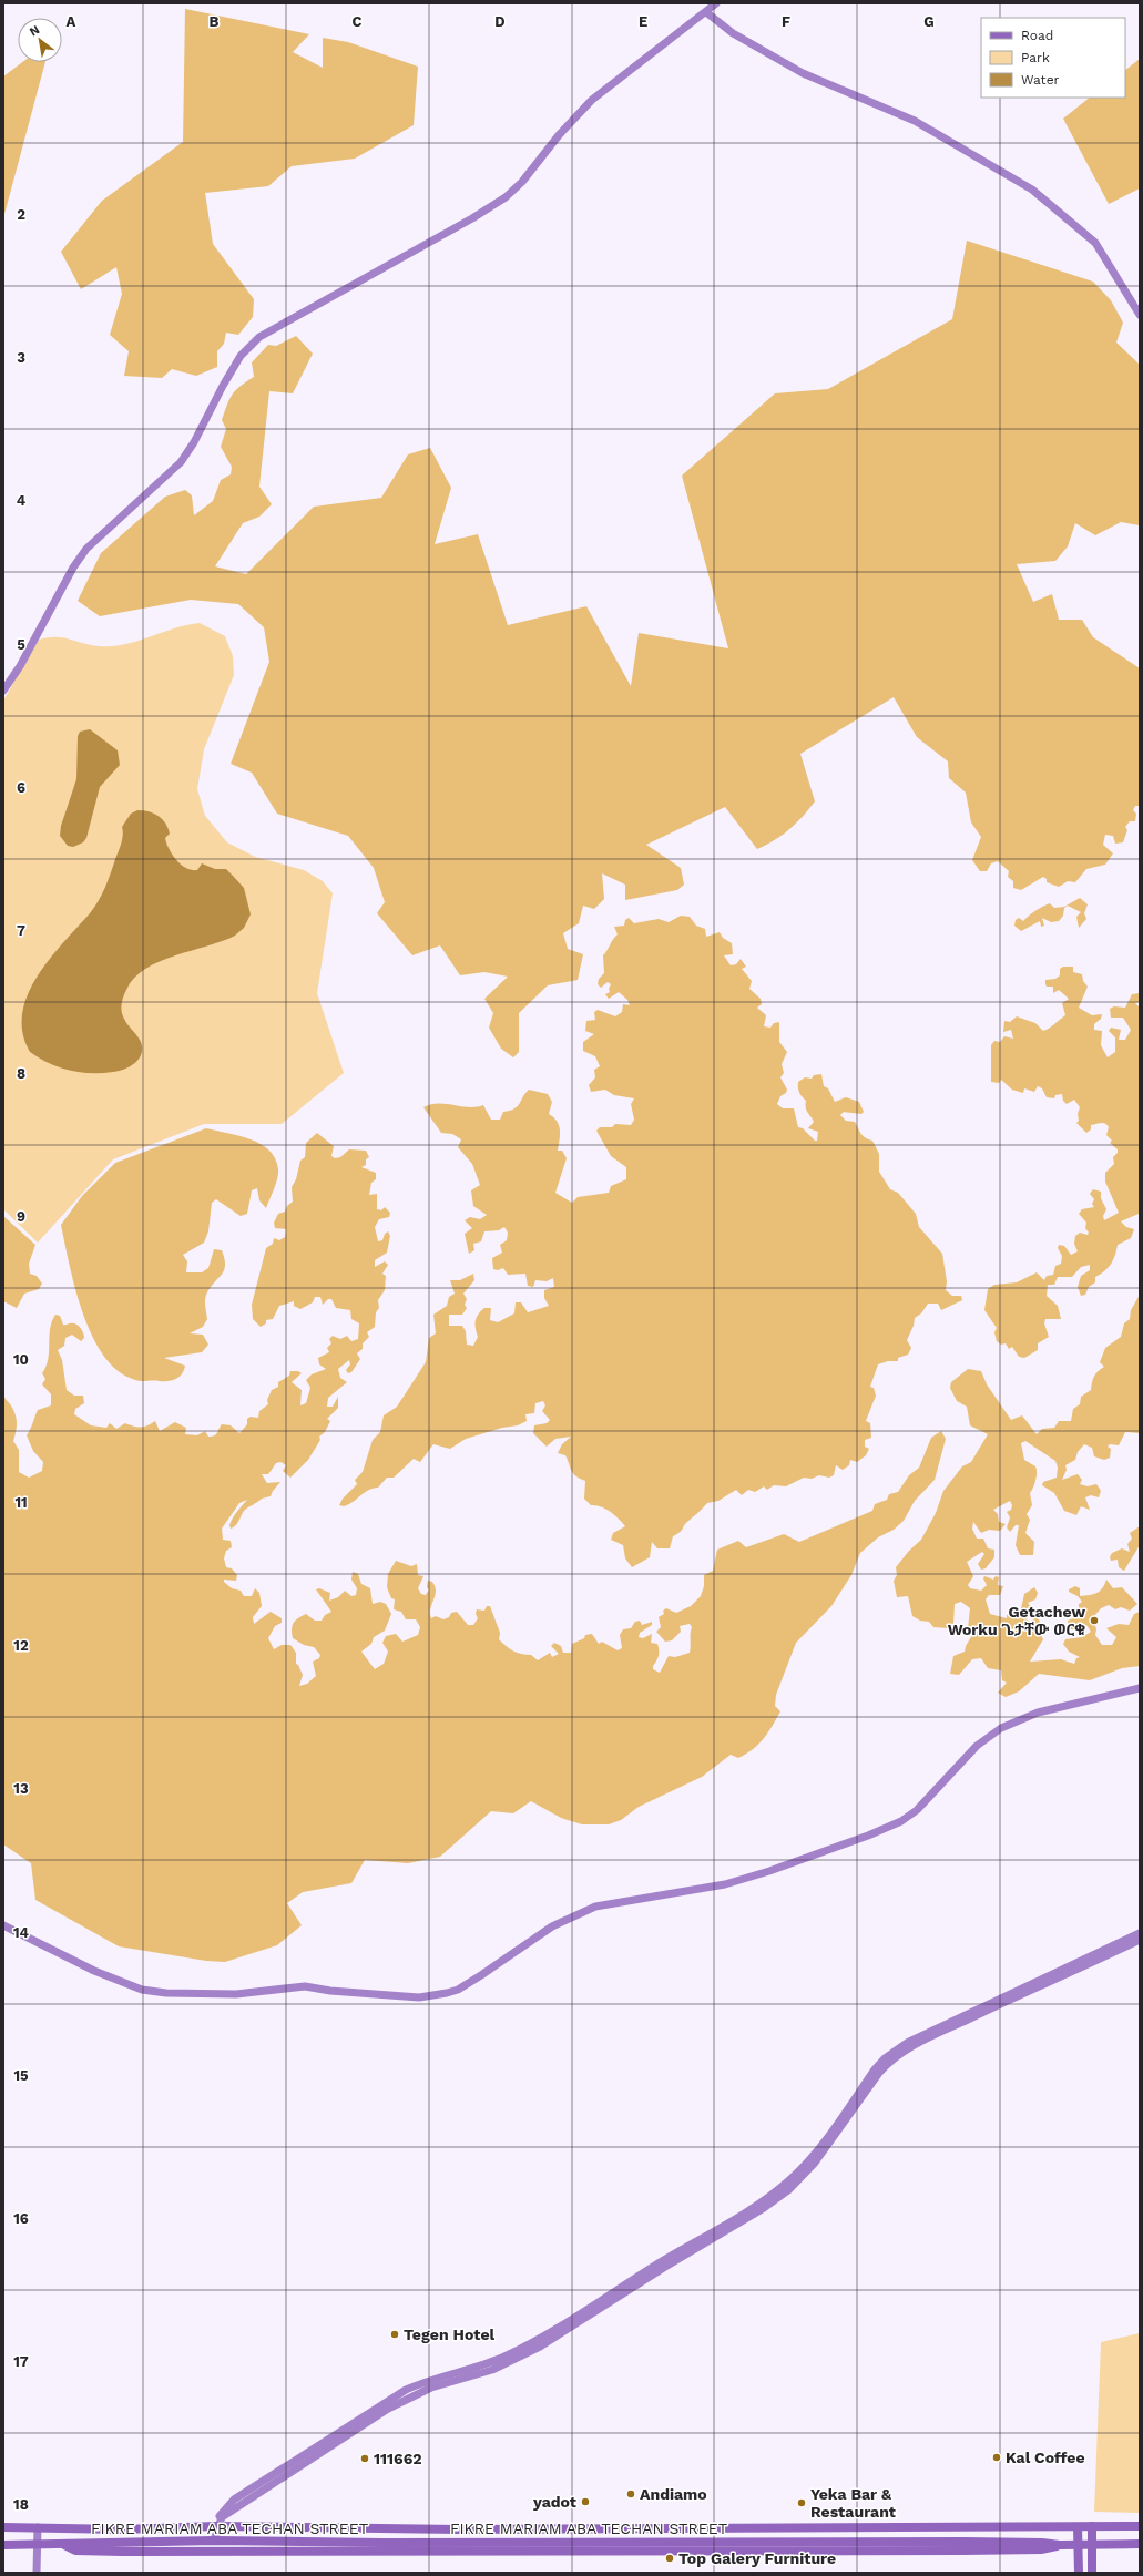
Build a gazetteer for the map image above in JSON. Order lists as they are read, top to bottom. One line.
{"streets":{"main road":["FIKRE MARIAM ABA TECHAN STREET"]},"places":["Getachew Worku ጌታቸው ወርቁ","Tegen Hotel","Kal Coffee","111662","Andiamo","yadot","Yeka Bar & Restaurant","Top Galery Furniture"],"legend":["Road","Park","Water"],"north":"top left","grid":{"columns":["A","B","C","D","E","F","G"],"rows":["2","3","4","5","6","7","8","9","10","11","12","13","14","15","16","17","18"]}}
